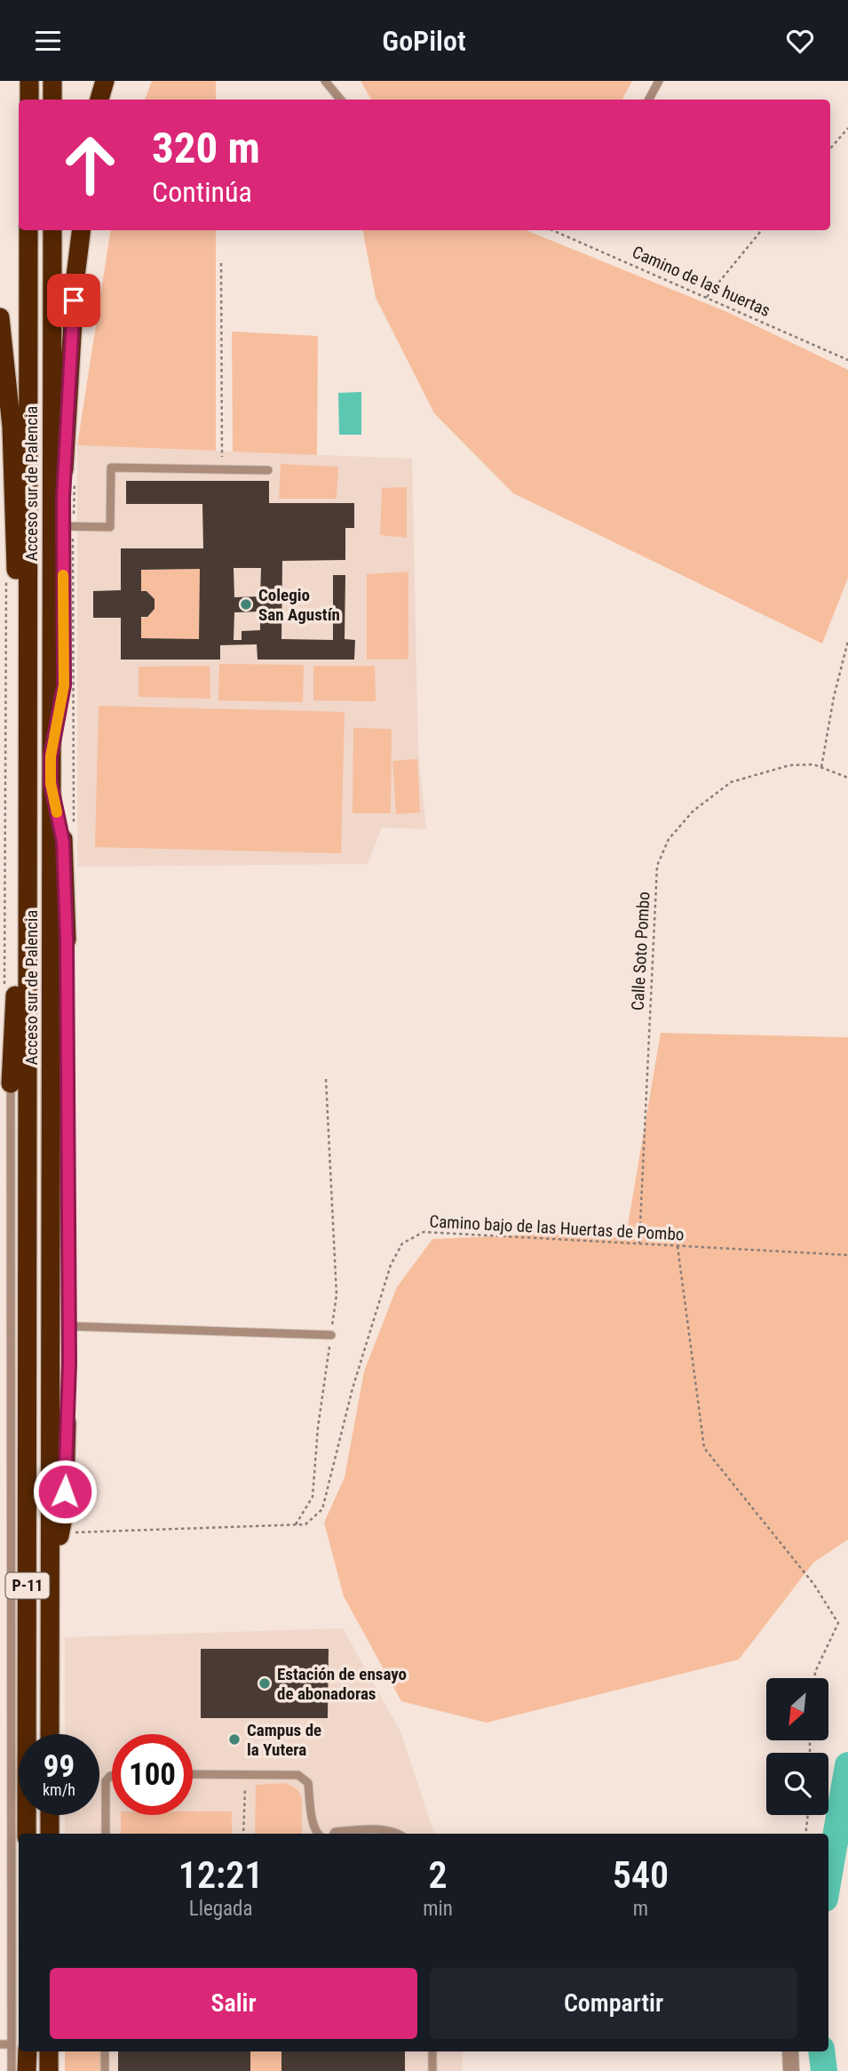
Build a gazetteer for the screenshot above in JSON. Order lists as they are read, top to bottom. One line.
{"streets":{"highway":["Acceso sur de Palencia","P-11"],"path":["Camino de las huertas","Calle Soto Pombo","Camino bajo de las Huertas de Pombo"]},"crossings":[["Calle Soto Pombo","Camino bajo de las Huertas de Pombo"]],"places":["Colegio San Agustín","Estación de ensayo de abonadoras","Campus de la Yutera"],"north":"bottom left","page":{"header":"GoPilot","turn":["320 m","Continúa"],"speed":"99 km/h","limit":"100","eta":["12:21","Llegada","2","min","540","m"],"buttons":["Salir","Compartir"]}}
